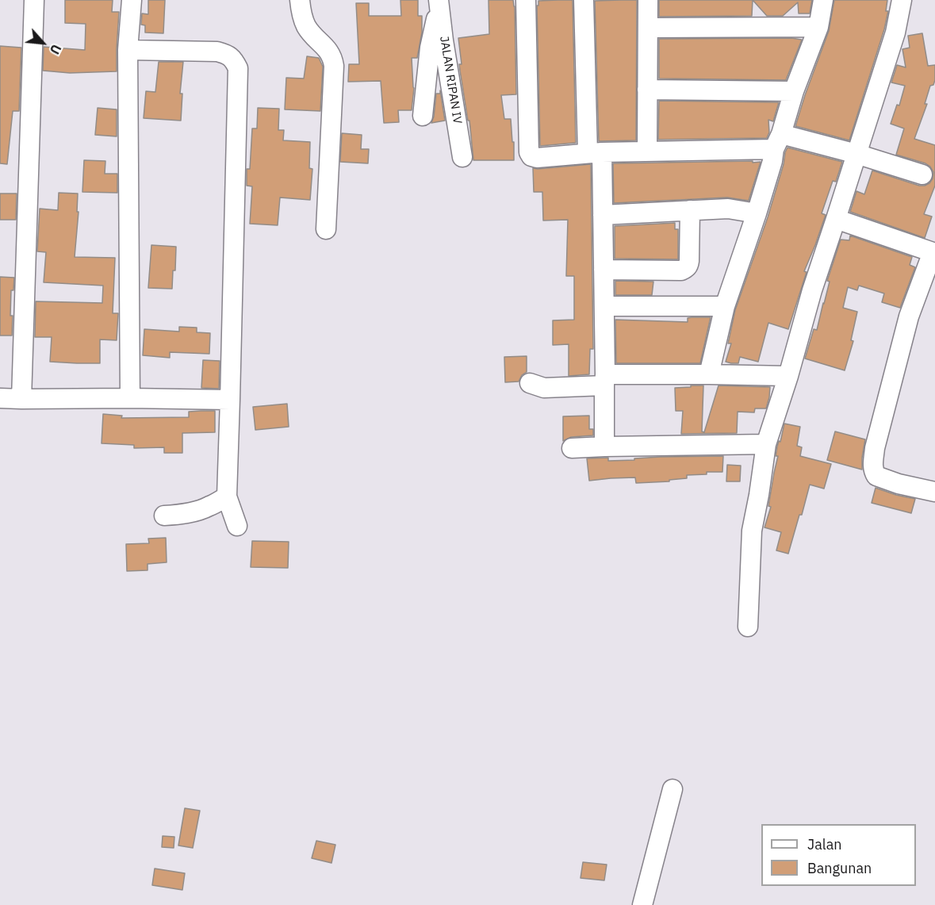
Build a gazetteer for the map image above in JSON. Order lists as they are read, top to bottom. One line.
{"streets":{"street":["JALAN RIPAN IV"]},"legend":["Jalan","Bangunan"],"north":"bottom right"}
